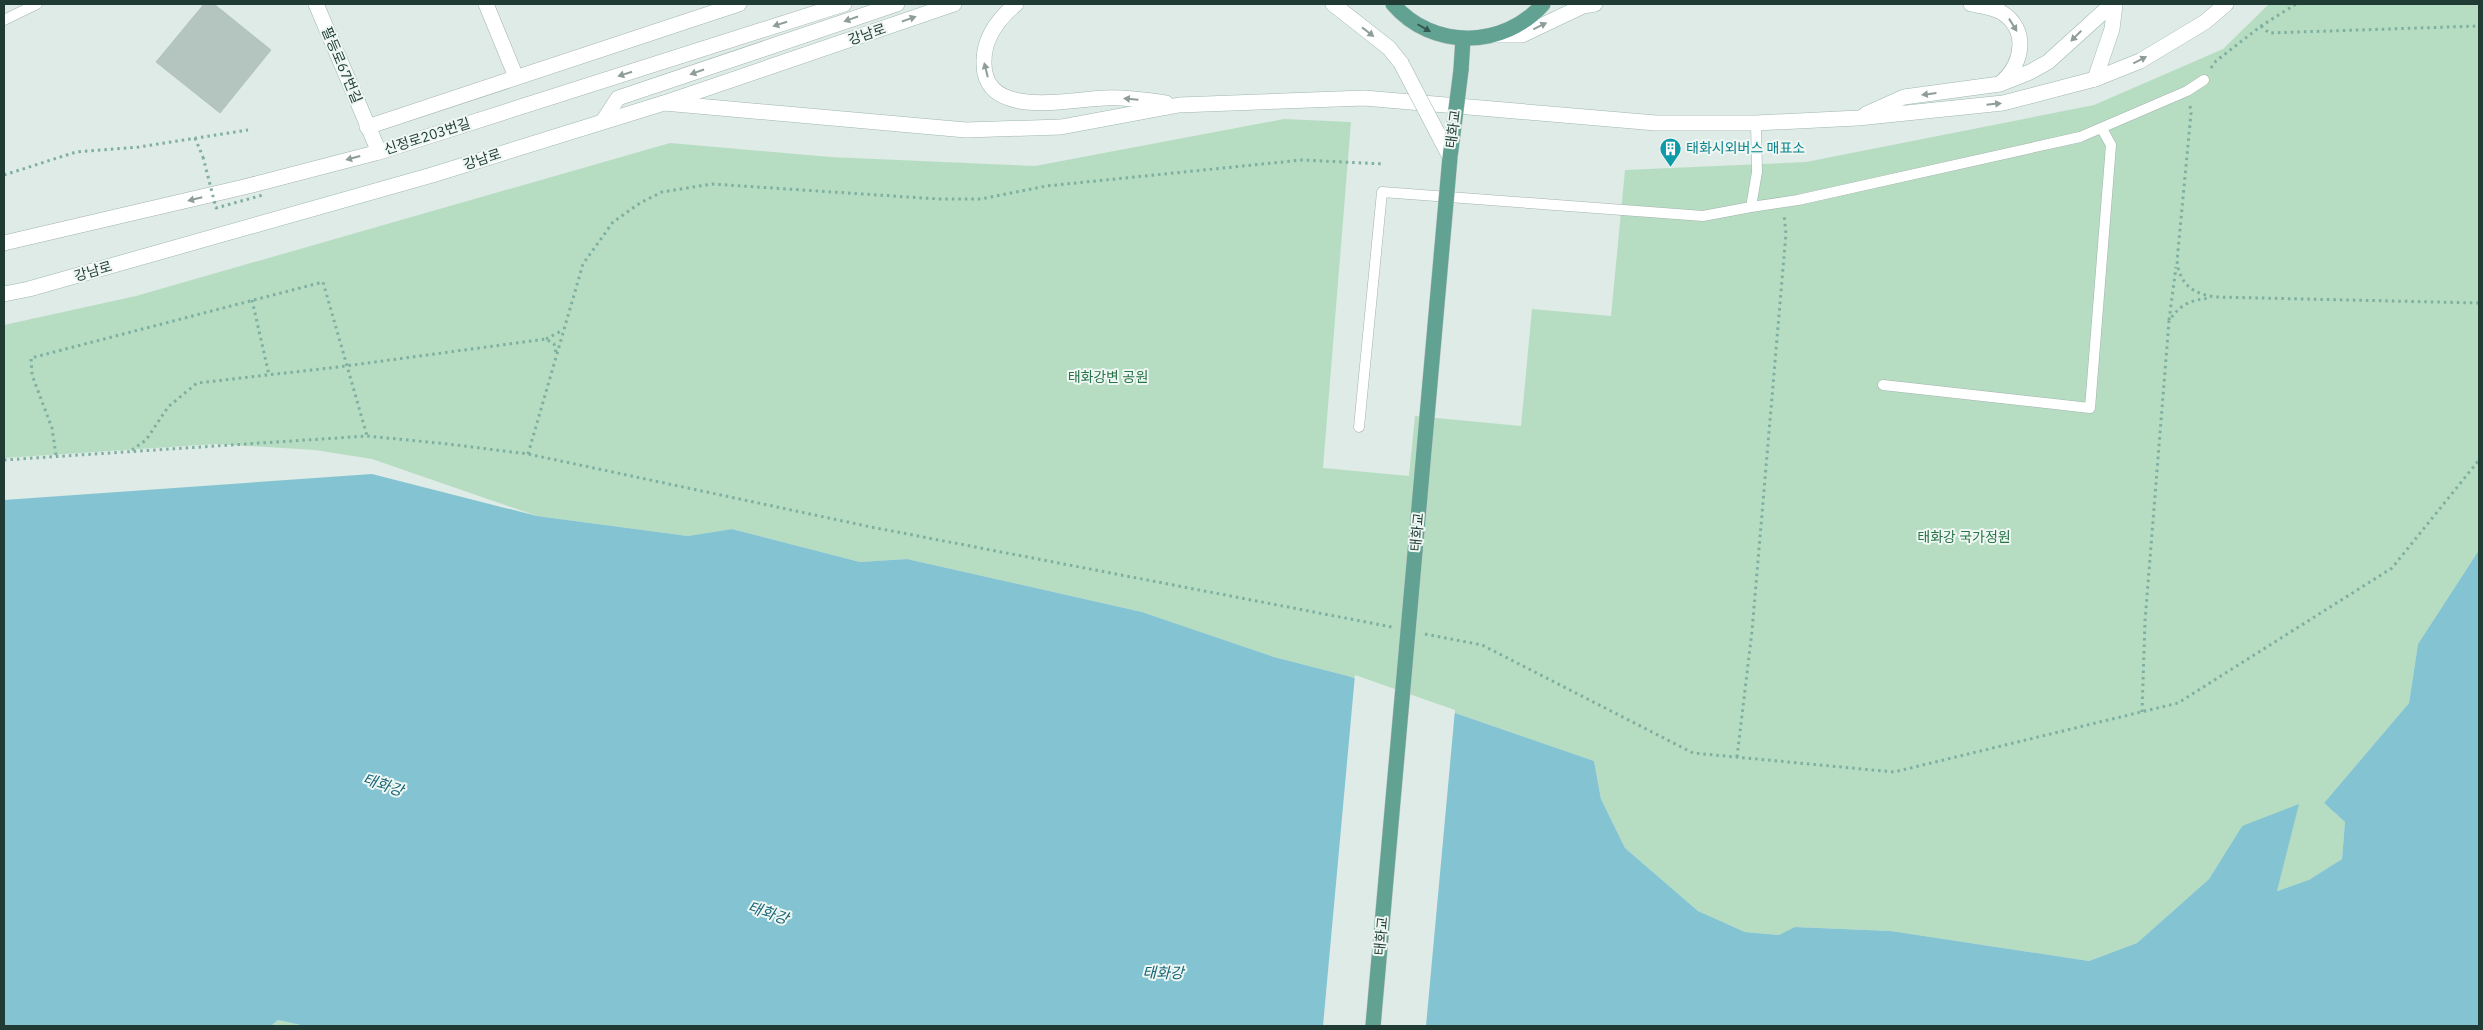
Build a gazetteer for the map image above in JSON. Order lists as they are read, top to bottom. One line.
{"streets":{"main road":["강남로","팔등로67번길","태화교","신정로203번길"]},"crossings":[["팔등로67번길","신정로203번길"]],"water":["태화강"],"parks":["태화강변 공원","태화강 국가정원"],"places":{"building":["태화시외버스 매표소"]}}
